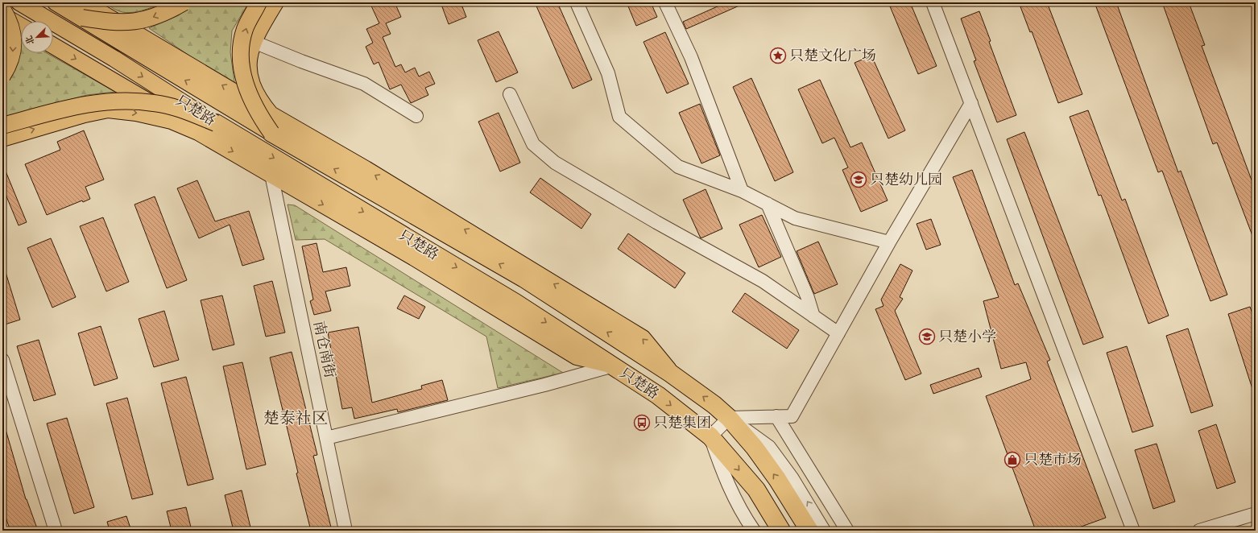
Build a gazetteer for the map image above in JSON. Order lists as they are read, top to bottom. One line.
{"streets":{"highway":["只楚路"],"street":["南仓南街"]},"districts":["楚泰社区"],"places":{"place":["只楚文化广场"],"school or university":["只楚幼儿园","只楚小学"],"bus stop":["只楚集团"],"shop":["只楚市场"]},"north":"bottom left"}
